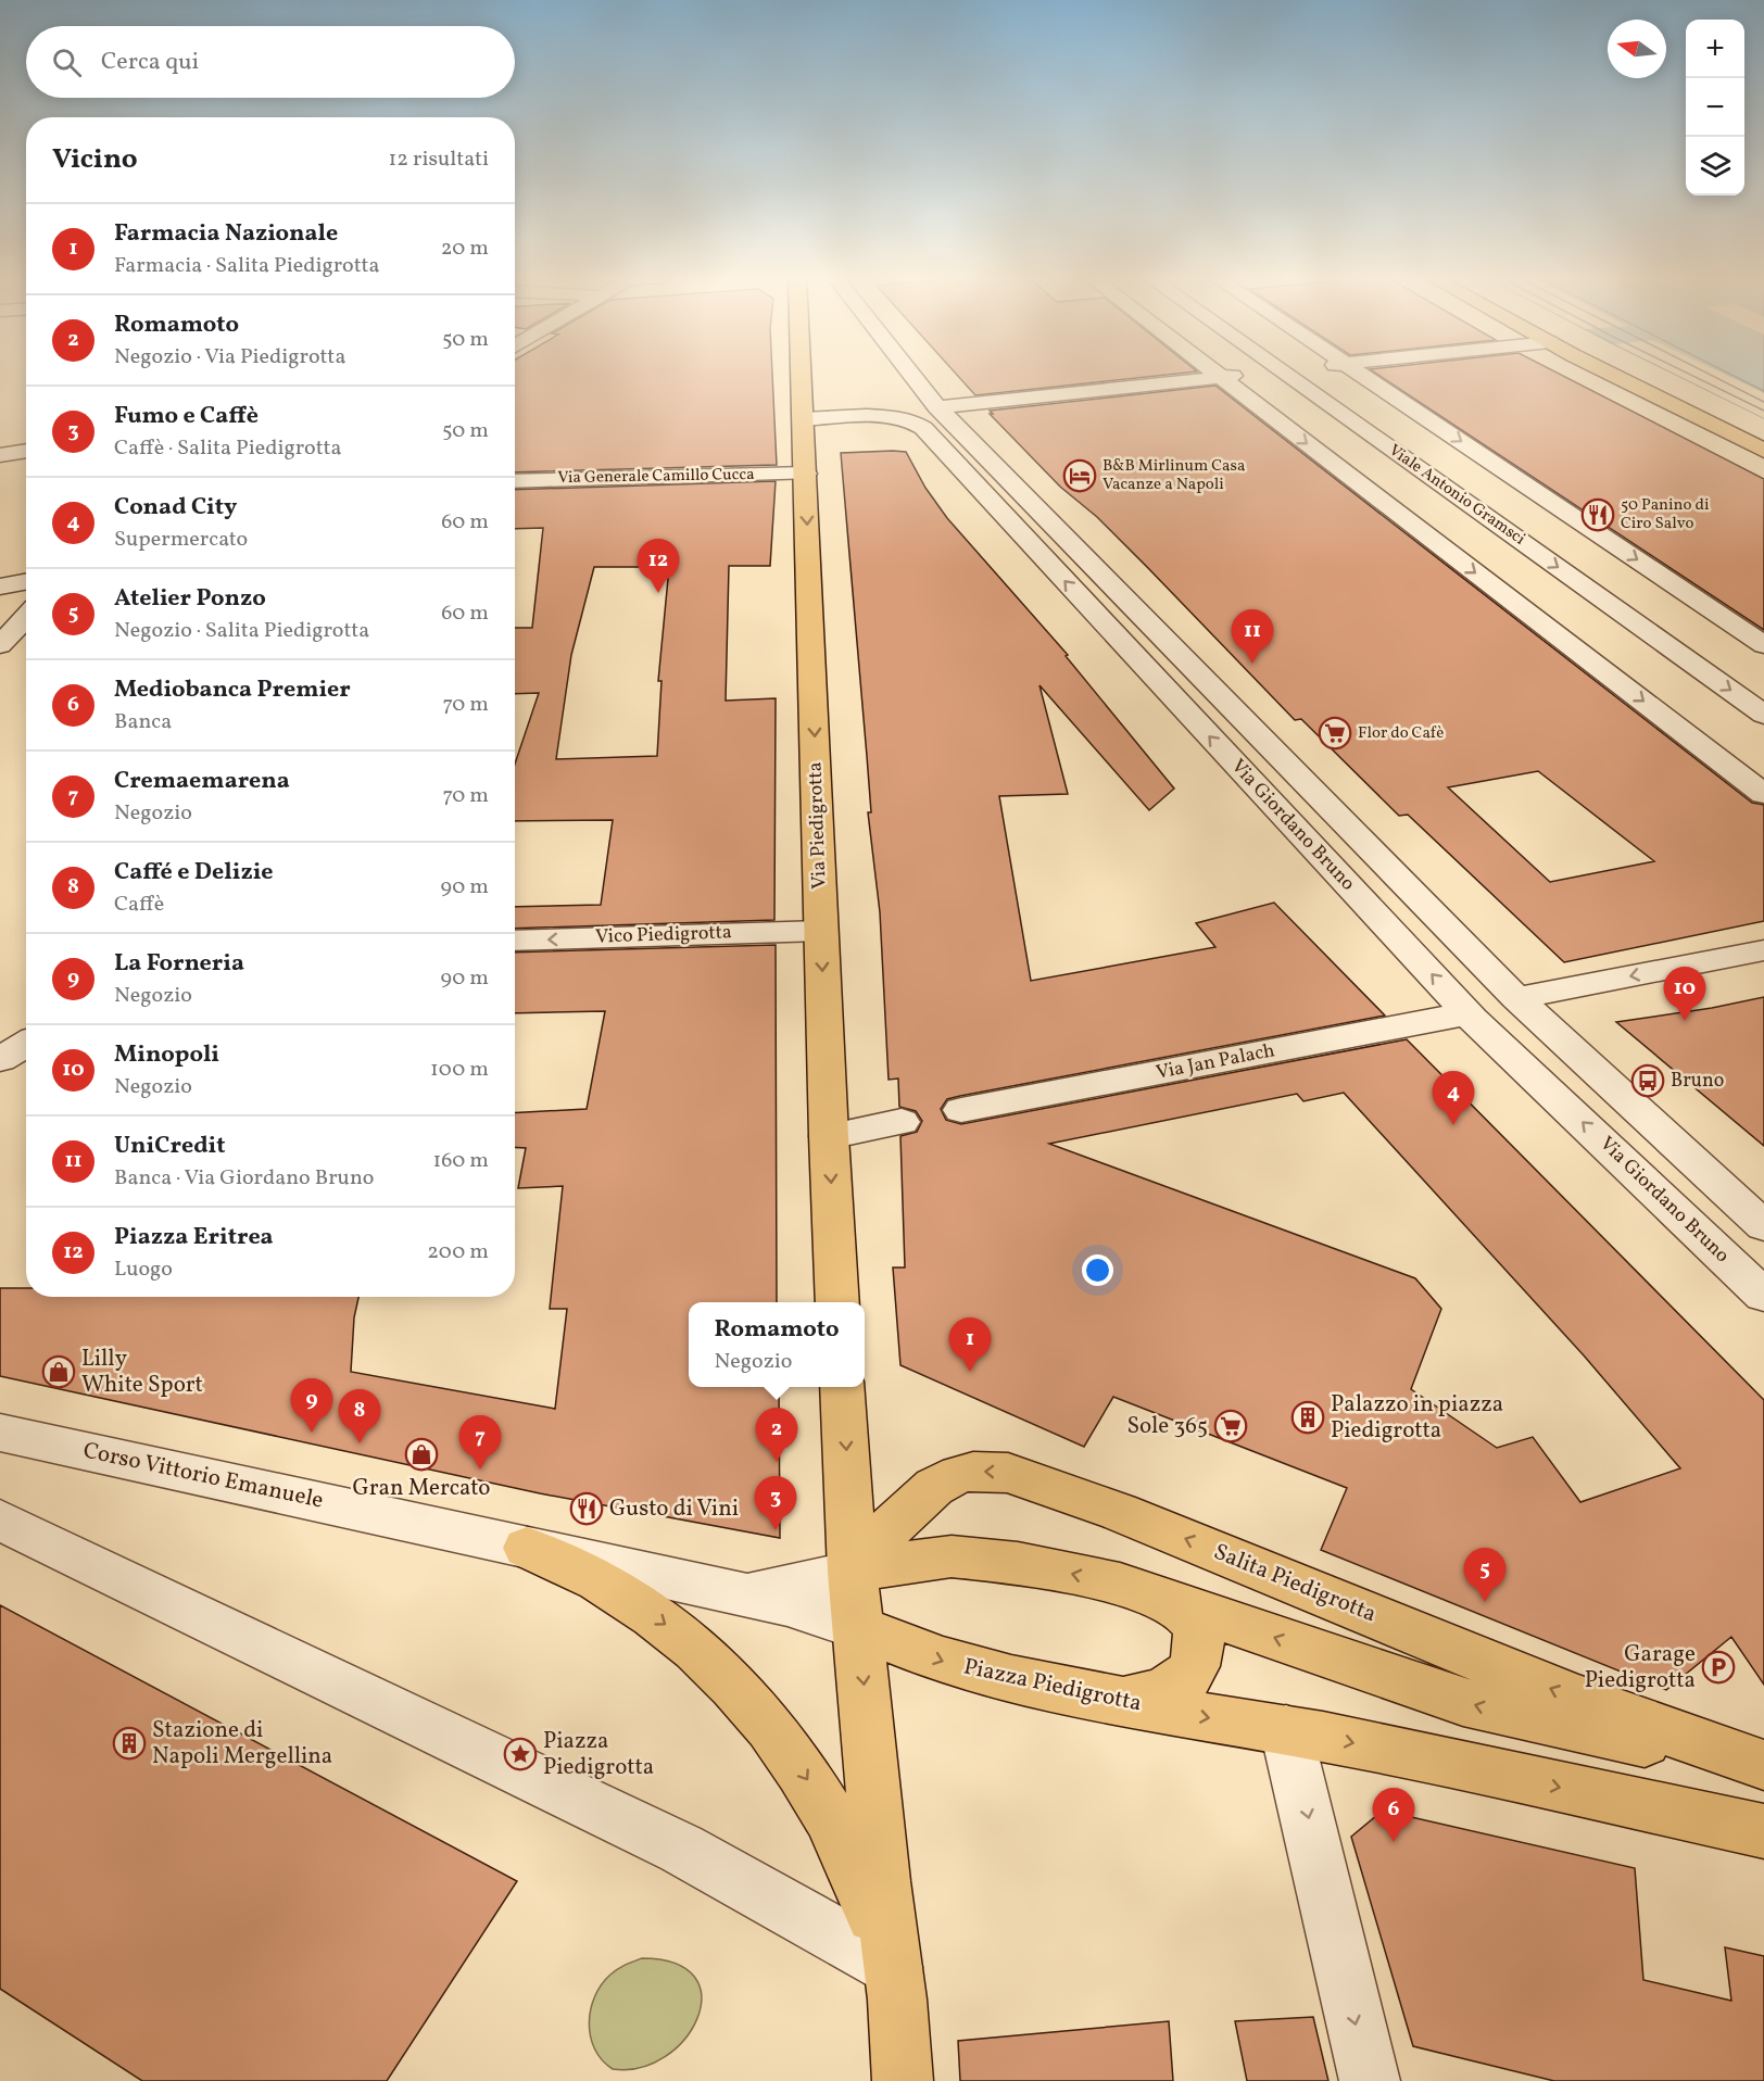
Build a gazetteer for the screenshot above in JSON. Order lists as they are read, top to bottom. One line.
{"streets":{"main road":["Via Piedigrotta","Salita Piedigrotta","Piazza Piedigrotta"],"street":["Via Generale Camillo Cucca","Viale Antonio Gramsci","Via Giordano Bruno","Vico Piedigrotta","Via Jan Palach","Corso Vittorio Emanuele"]},"crossings":[["Via Generale Camillo Cucca","Via Piedigrotta"],["Via Piedigrotta","Via Giordano Bruno"],["Via Piedigrotta","Vico Piedigrotta"],["Via Giordano Bruno","Via Jan Palach"],["Corso Vittorio Emanuele","Salita Piedigrotta"],["Corso Vittorio Emanuele","Piazza Piedigrotta"],["Salita Piedigrotta","Piazza Piedigrotta"]],"one_way":["Via Piedigrotta","Vico Piedigrotta","Salita Piedigrotta"],"places":{"hotel":["B&B Mirlinum Casa Vacanze a Napoli"],"restaurant":["50 Panino di Ciro Salvo","Gusto di Vini"],"supermarket":["Flor do Cafè","Sole 365"],"bus stop":["Bruno"],"shop":["Lilly White Sport","Gran Mercato"],"building":["Palazzo in piazza Piedigrotta","Stazione di Napoli Mergellina"],"parking":["Garage Piedigrotta"],"place":["Piazza Piedigrotta"]},"north":"left","page":{"map_buttons":["+","−"],"search":"Cerca qui","heading":["Vicino","12 risultati"],"list":[{"mark":"1","name":"Farmacia Nazionale","note":"Farmacia · Salita Piedigrotta","value":"20 m"},{"mark":"2","name":"Romamoto","note":"Negozio · Via Piedigrotta","value":"50 m"},{"mark":"3","name":"Fumo e Caffè","note":"Caffè · Salita Piedigrotta","value":"50 m"},{"mark":"4","name":"Conad City","note":"Supermercato","value":"60 m"},{"mark":"5","name":"Atelier Ponzo","note":"Negozio · Salita Piedigrotta","value":"60 m"},{"mark":"6","name":"Mediobanca Premier","note":"Banca","value":"70 m"},{"mark":"7","name":"Cremaemarena","note":"Negozio","value":"70 m"},{"mark":"8","name":"Caffé e Delizie","note":"Caffè","value":"90 m"},{"mark":"9","name":"La Forneria","note":"Negozio","value":"90 m"},{"mark":"10","name":"Minopoli","note":"Negozio","value":"100 m"},{"mark":"11","name":"UniCredit","note":"Banca · Via Giordano Bruno","value":"160 m"},{"mark":"12","name":"Piazza Eritrea","note":"Luogo","value":"200 m"}],"pins":["12","11","10","4","1","9","8","2","7","3","5","6"],"popup":["Romamoto","Negozio"]}}
